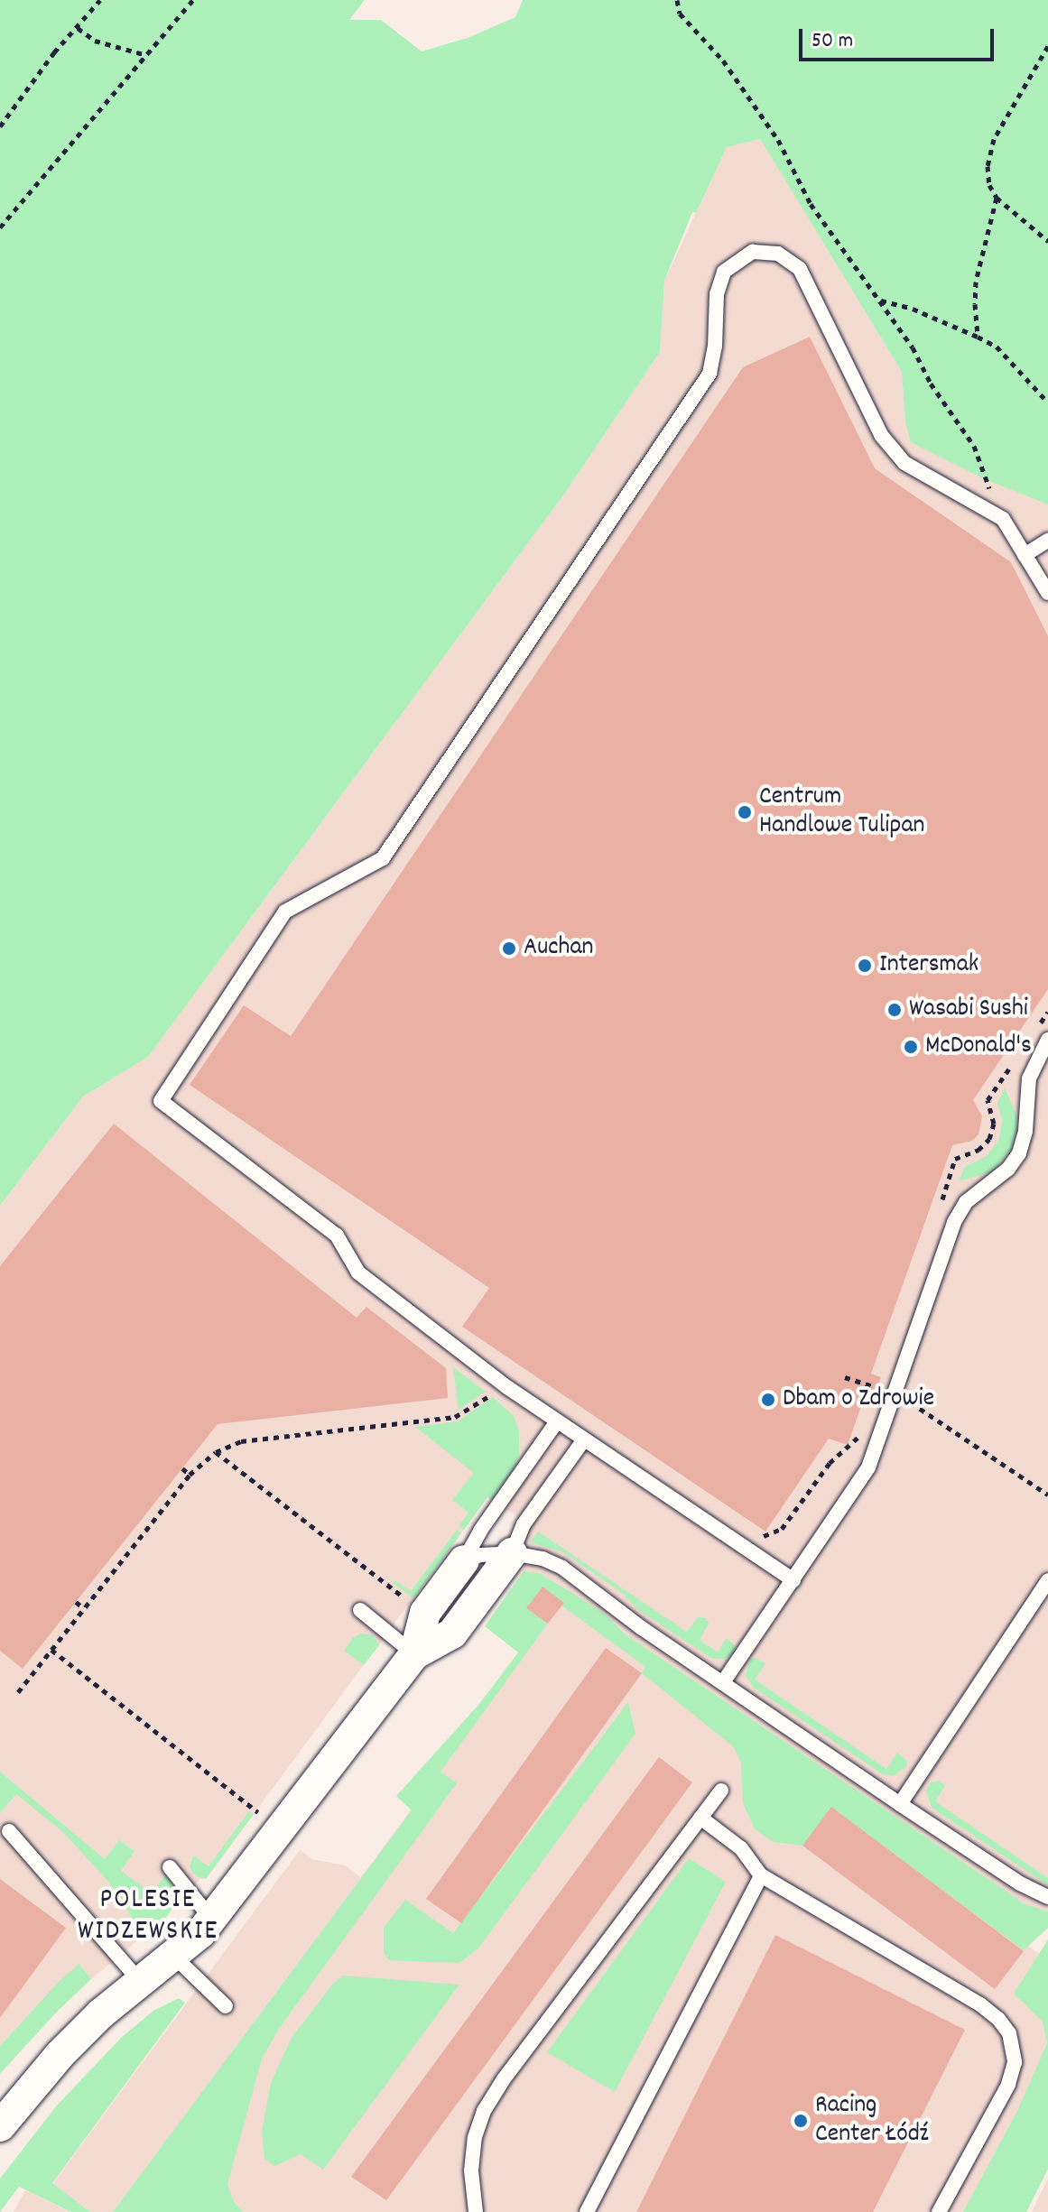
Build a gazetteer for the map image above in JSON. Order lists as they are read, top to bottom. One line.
{"districts":["POLESIE WIDZEWSKIE"],"places":["Centrum Handlowe Tulipan","Auchan","Intersmak","Wasabi Sushi","McDonald's","Dbam o Zdrowie","Racing Center Łódź"],"scale_bar":"50 m"}
